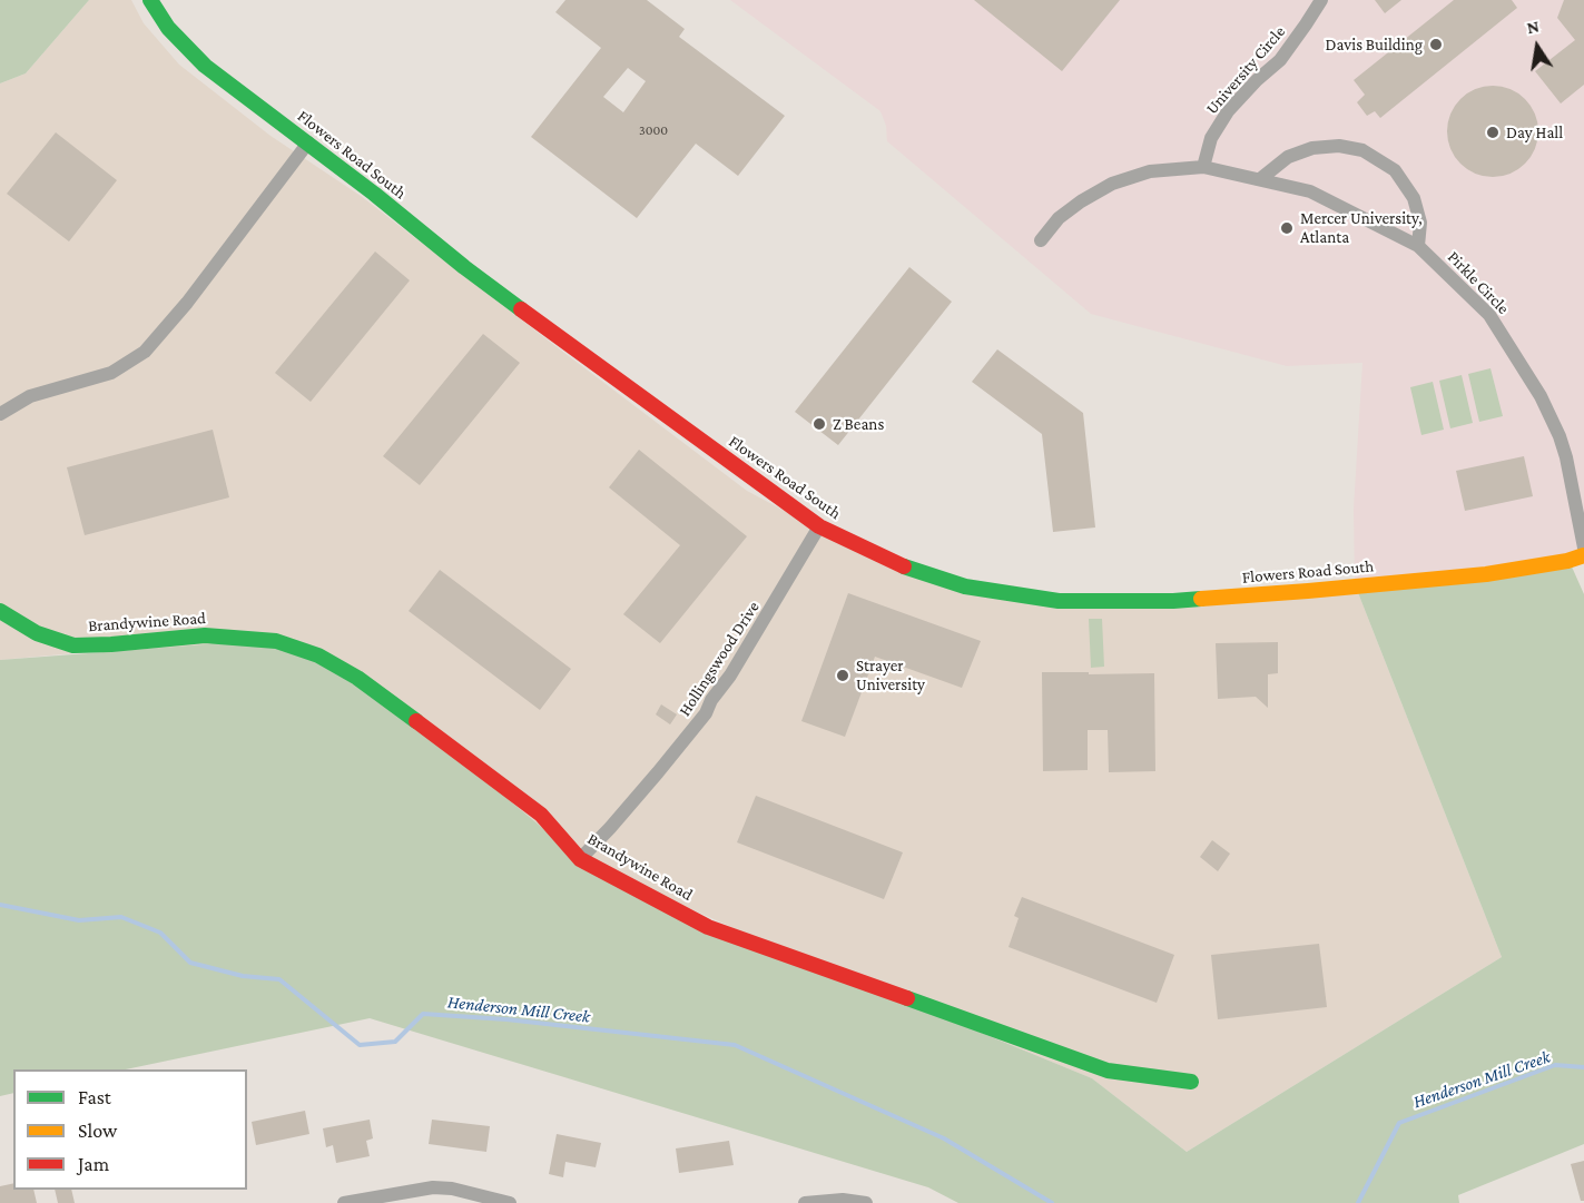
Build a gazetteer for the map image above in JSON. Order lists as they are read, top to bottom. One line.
{"streets":{"street":["University Circle","Flowers Road South","Pirkle Circle","Brandywine Road","Hollingswood Drive"]},"crossings":[["University Circle","Pirkle Circle"],["Flowers Road South","Hollingswood Drive"],["Brandywine Road","Hollingswood Drive"]],"water":["Henderson Mill Creek"],"places":["Davis Building","Day Hall","Mercer University, Atlanta","Z Beans","Strayer University"],"house_numbers":["3000"],"legend":["Fast","Slow","Jam"],"north":"top"}
